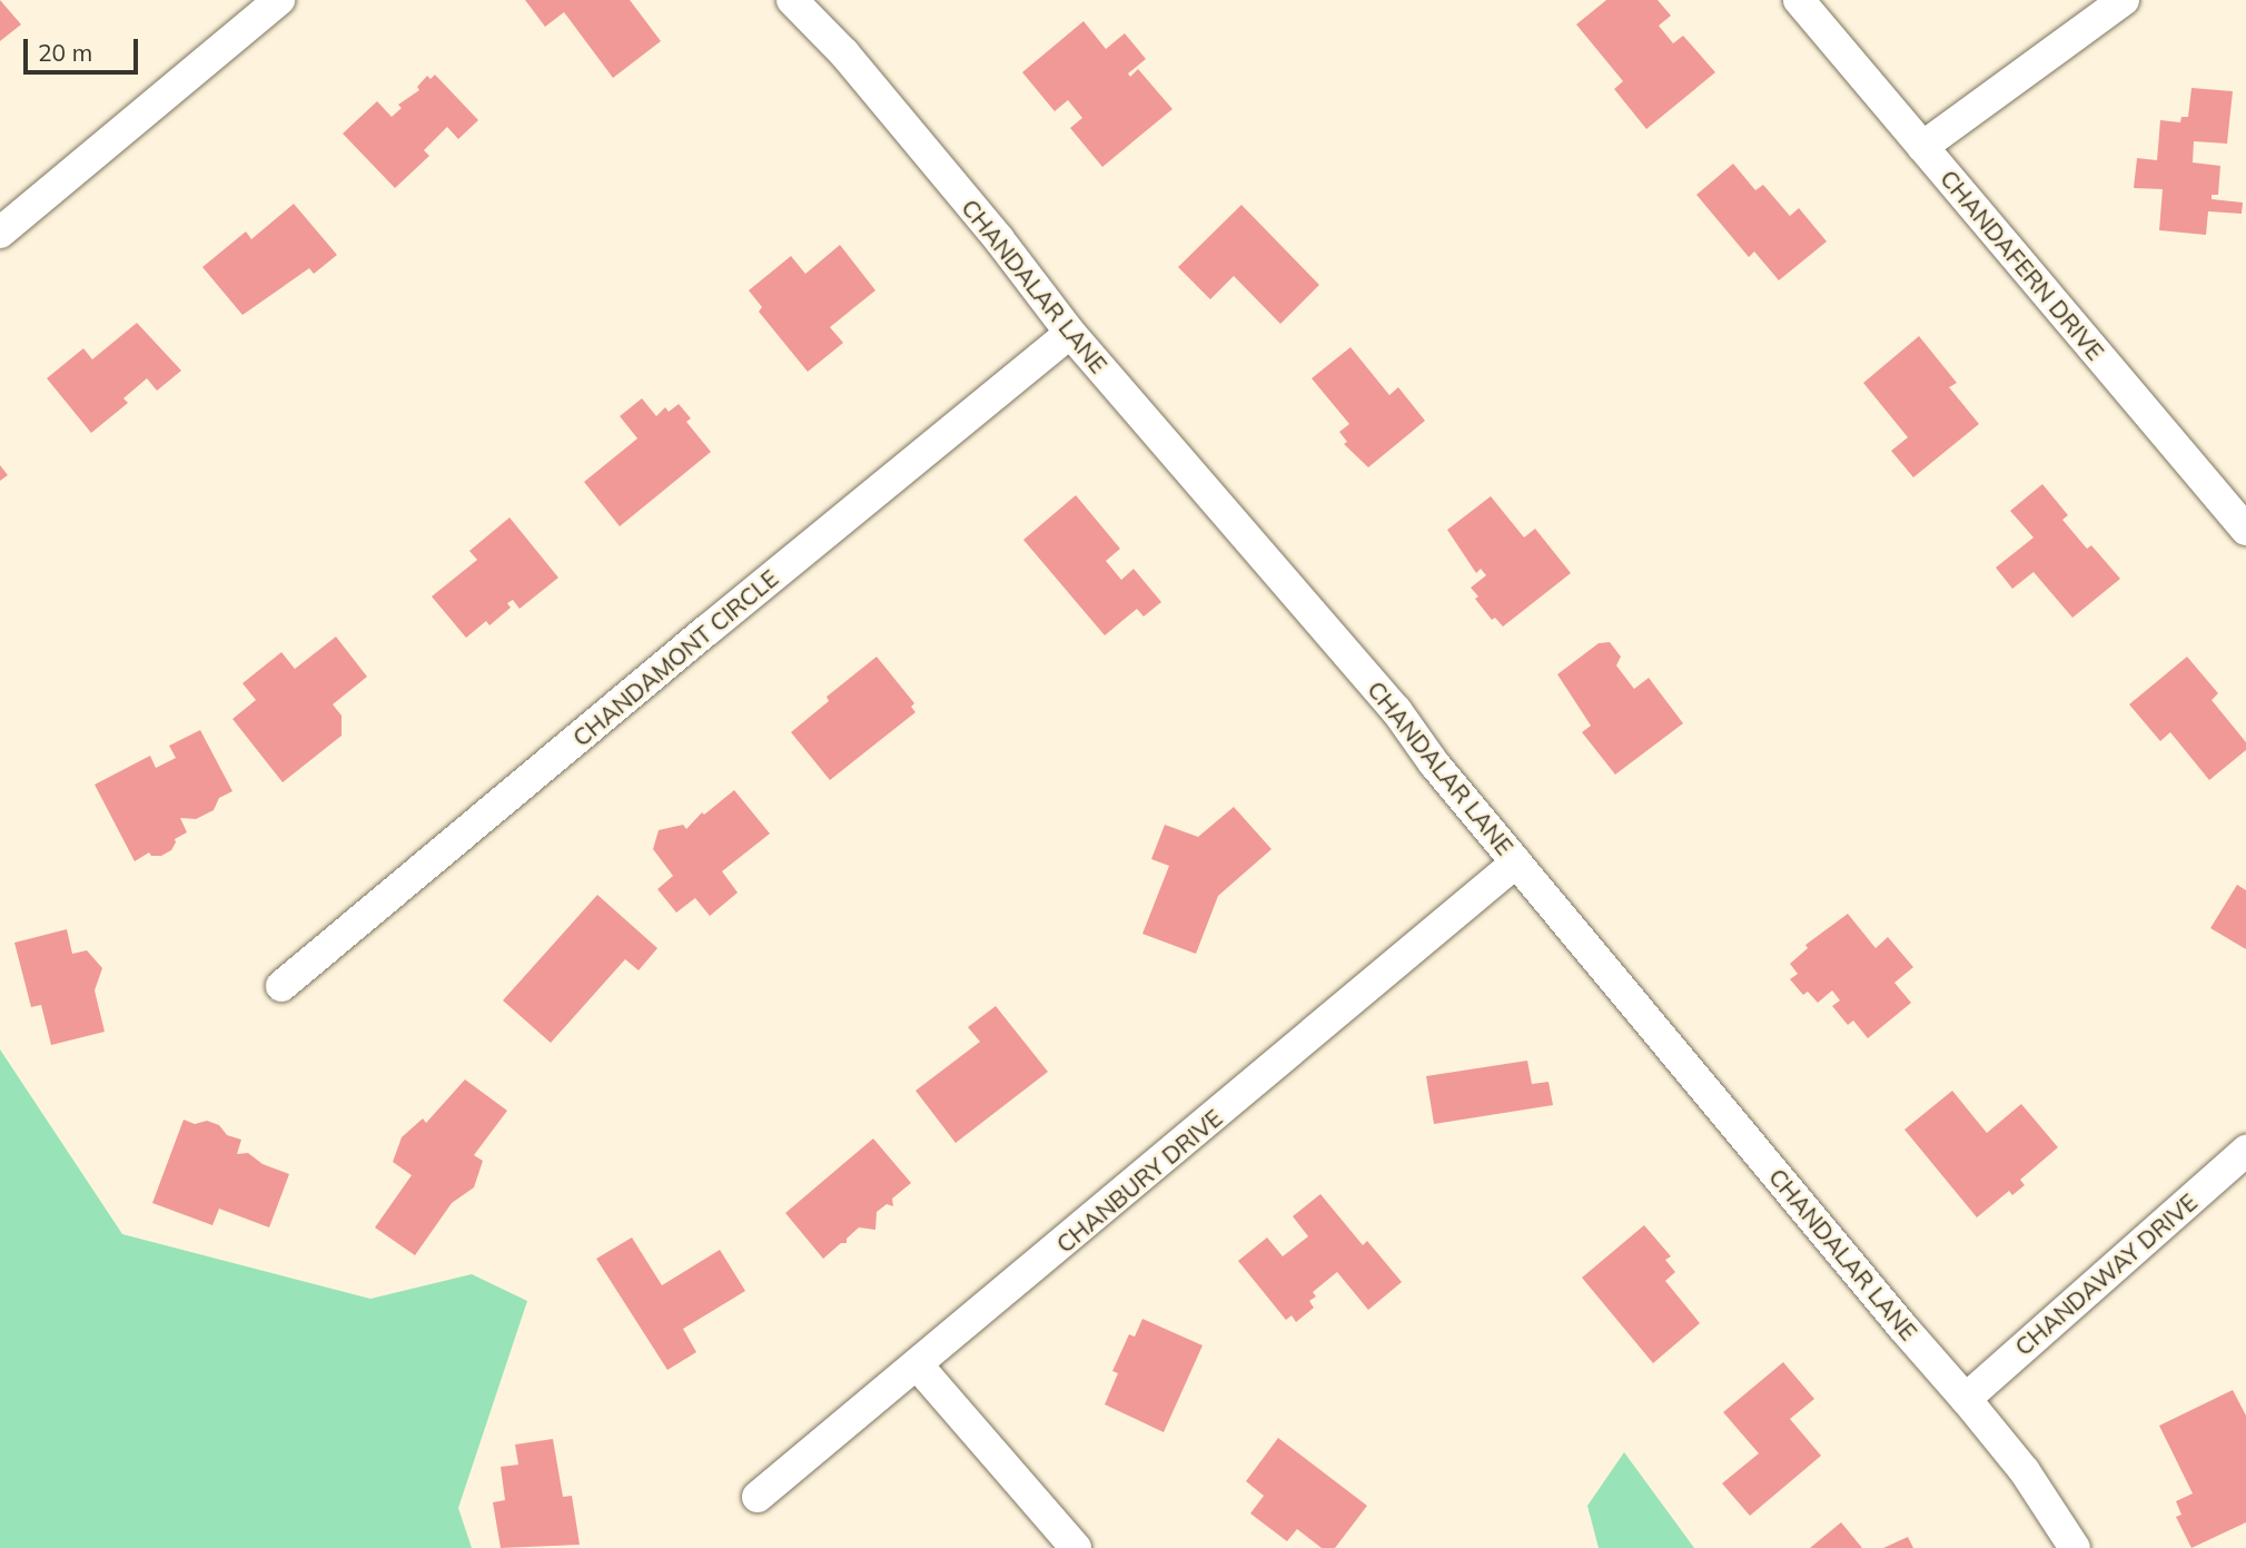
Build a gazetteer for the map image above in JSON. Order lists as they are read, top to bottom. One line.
{"streets":{"street":["CHANDAFERN DRIVE","CHANDALAR LANE","CHANDAMONT CIRCLE","CHANBURY DRIVE","CHANDAWAY DRIVE"]},"crossings":[["CHANDALAR LANE","CHANDAMONT CIRCLE"],["CHANDALAR LANE","CHANBURY DRIVE"],["CHANDALAR LANE","CHANDAWAY DRIVE"]],"scale_bar":"20 m"}
